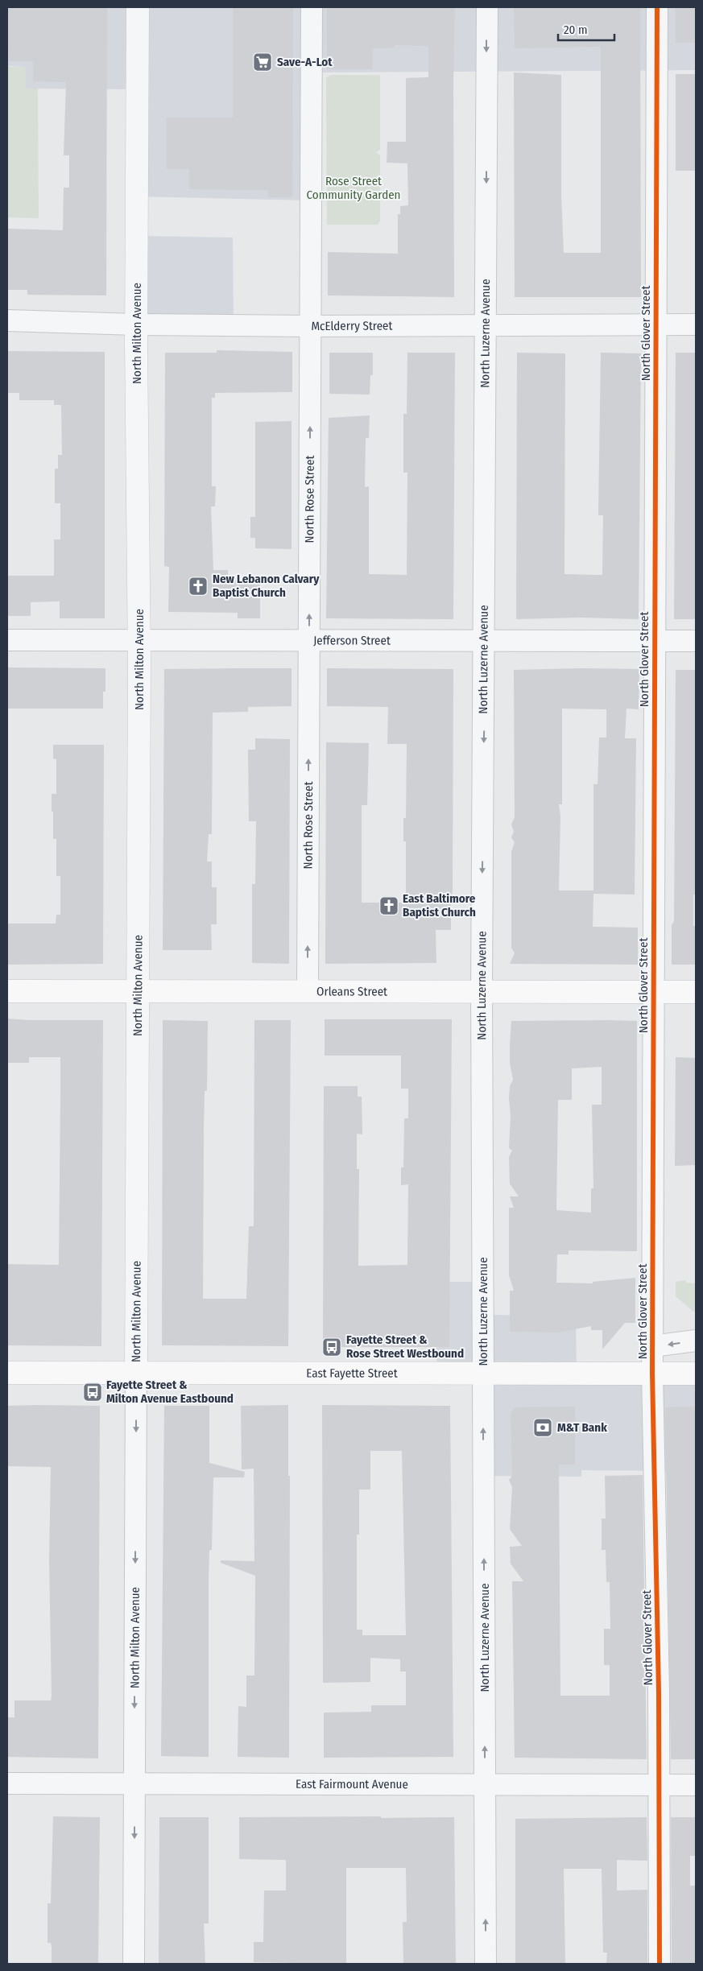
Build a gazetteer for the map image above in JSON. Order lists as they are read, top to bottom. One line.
{"streets":{"main road":["Orleans Street","East Fayette Street"],"street":["McElderry Street","North Milton Avenue","North Luzerne Avenue","North Glover Street","North Rose Street","Jefferson Street","East Fairmount Avenue"]},"crossings":[["McElderry Street","North Milton Avenue"],["McElderry Street","North Luzerne Avenue"],["McElderry Street","North Glover Street"],["McElderry Street","North Rose Street"],["North Milton Avenue","Jefferson Street"],["North Milton Avenue","Orleans Street"],["North Milton Avenue","East Fayette Street"],["North Milton Avenue","East Fairmount Avenue"],["North Luzerne Avenue","Jefferson Street"],["North Luzerne Avenue","Orleans Street"],["North Luzerne Avenue","East Fayette Street"],["North Luzerne Avenue","East Fairmount Avenue"],["North Glover Street","Jefferson Street"],["North Glover Street","Orleans Street"],["North Glover Street","East Fayette Street"],["North Glover Street","East Fairmount Avenue"],["North Rose Street","Jefferson Street"],["North Rose Street","Orleans Street"]],"one_way":["North Rose Street"],"parks":["Rose Street Community Garden"],"places":{"supermarket":["Save-A-Lot"],"church":["New Lebanon Calvary Baptist Church","East Baltimore Baptist Church"],"bus stop":["Fayette Street & Rose Street Westbound","Fayette Street & Milton Avenue Eastbound"],"bank":["M&T Bank"]},"scale_bar":"20 m"}
